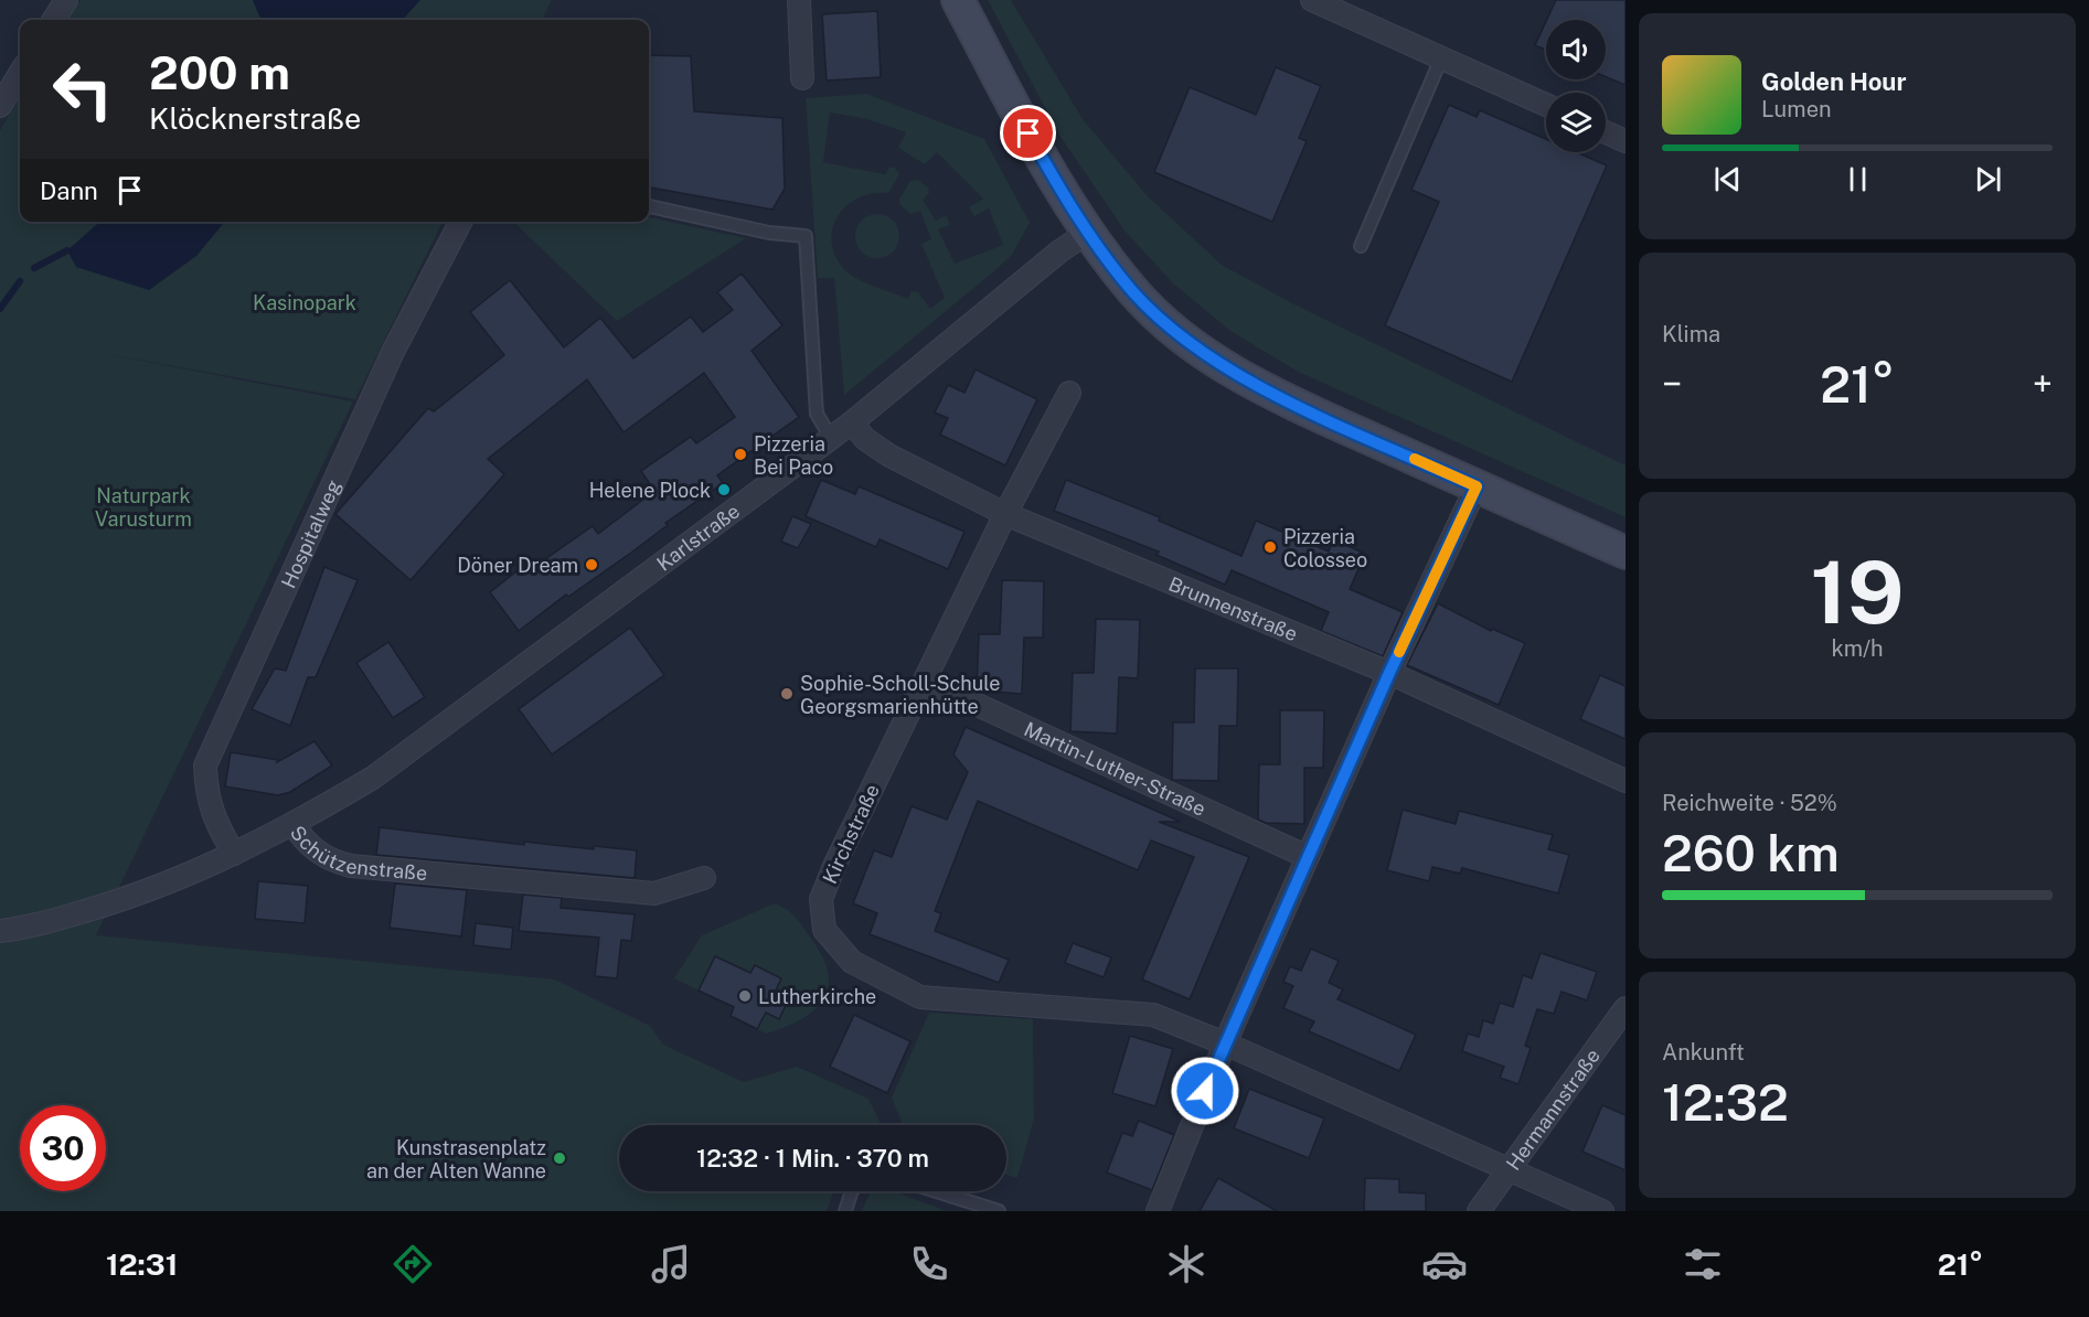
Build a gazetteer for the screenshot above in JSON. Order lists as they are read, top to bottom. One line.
{"streets":{"street":["Hospitalweg","Karlstraße","Brunnenstraße","Martin-Luther-Straße","Kirchstraße","Schützenstraße","Hermannstraße"]},"crossings":[["Hospitalweg","Schützenstraße"],["Karlstraße","Brunnenstraße"],["Karlstraße","Schützenstraße"],["Brunnenstraße","Kirchstraße"],["Martin-Luther-Straße","Kirchstraße"],["Kirchstraße","Hermannstraße"]],"parks":["Kasinopark","Naturpark Varusturm"],"places":["Pizzeria Bei Paco","Helene Plock","Pizzeria Colosseo","Döner Dream","Sophie-Scholl-Schule Georgsmarienhütte","Lutherkirche","Kunstrasenplatz an der Alten Wanne"],"page":{"turn":["200 m","Klöcknerstraße"],"song":["Golden Hour","Lumen"],"then":"Dann","tile":["Klima",["19","km/h"],["Reichweite · 52%","260 km"],["Ankunft","12:32"]],"heat":["−","21°","+"],"limit":"30","trip":"12:32 · 1 Min. · 370 m","tabs":["12:31","21°"]}}
